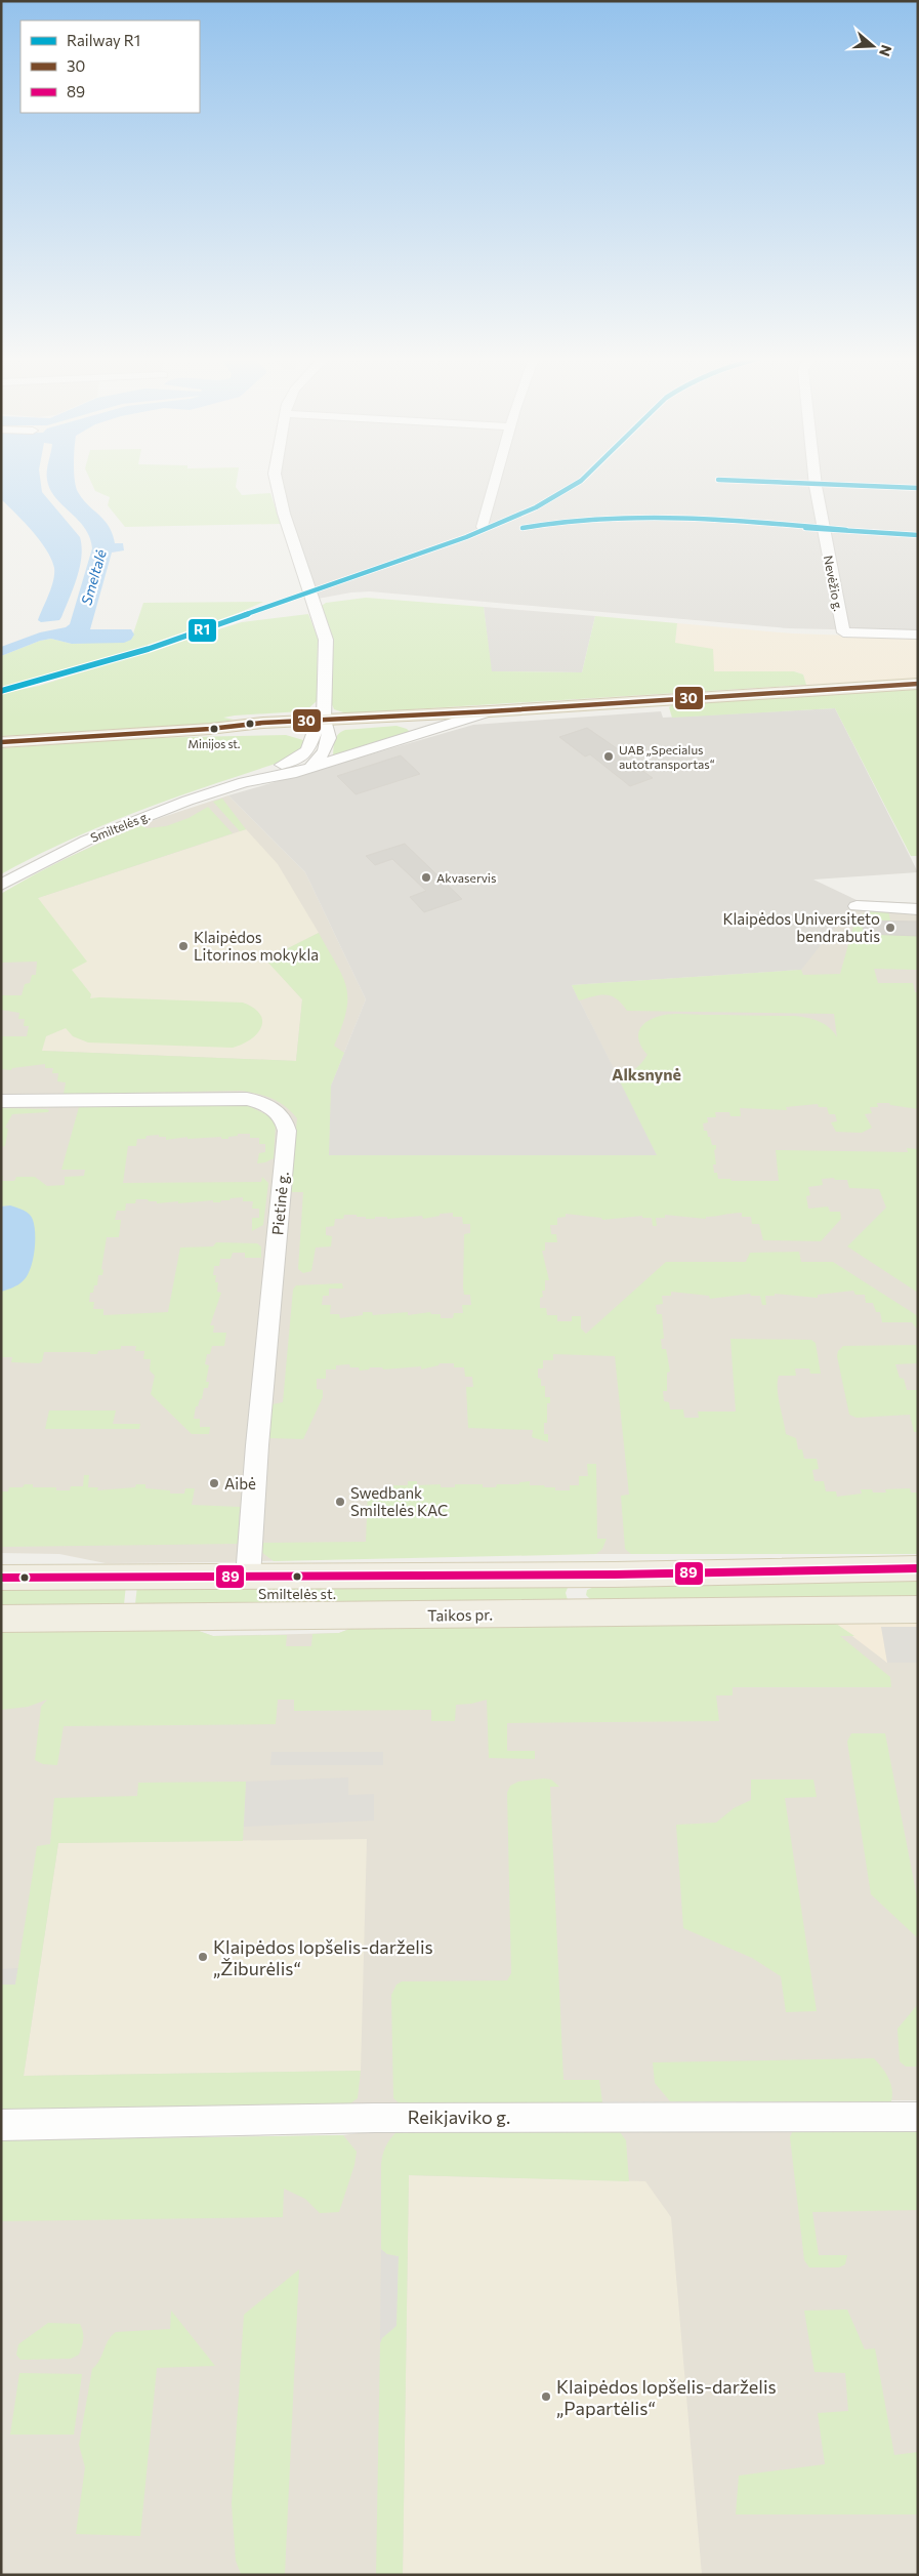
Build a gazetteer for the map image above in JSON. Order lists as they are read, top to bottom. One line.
{"streets":{"main road":["Taikos pr."],"street":["Nevėžio g.","Smiltelės g.","Pietinė g.","Reikjaviko g."]},"districts":["Alksnynė"],"water":["Smeltalė"],"places":["Minijos st.","UAB „Specialus autotransportas“","Akvaservis","Klaipėdos Universiteto bendrabutis","Klaipėdos Litorinos mokykla","Aibė","Swedbank Smiltelės KAC","Smiltelės st.","Klaipėdos lopšelis-darželis „Žiburėlis“","Klaipėdos lopšelis-darželis „Papartėlis“"],"lines":["rail line R1","transit line 30","transit line 89"],"legend":["Railway R1","30","89"],"north":"right"}
